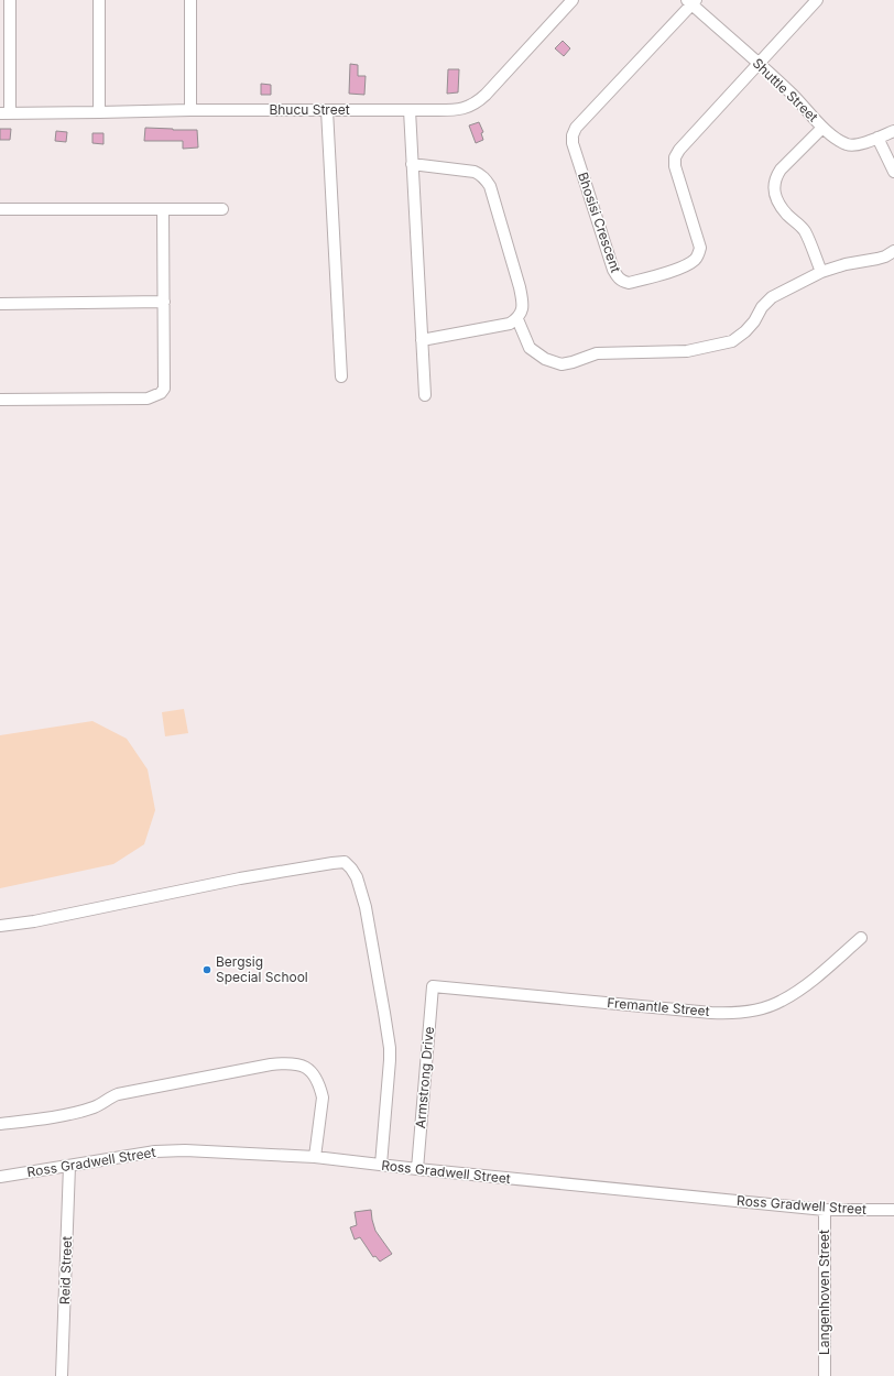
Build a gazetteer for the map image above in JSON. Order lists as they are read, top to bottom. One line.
{"streets":{"street":["Shuttle Street","Bhucu Street","Bhosisi Crescent","Fremantle Street","Armstrong Drive","Ross Gradwell Street","Reid Street","Langenhoven Street"]},"crossings":[["Shuttle Street","Bhosisi Crescent"],["Fremantle Street","Armstrong Drive"],["Armstrong Drive","Ross Gradwell Street"],["Ross Gradwell Street","Reid Street"],["Ross Gradwell Street","Langenhoven Street"]],"places":["Bergsig Special School"]}
